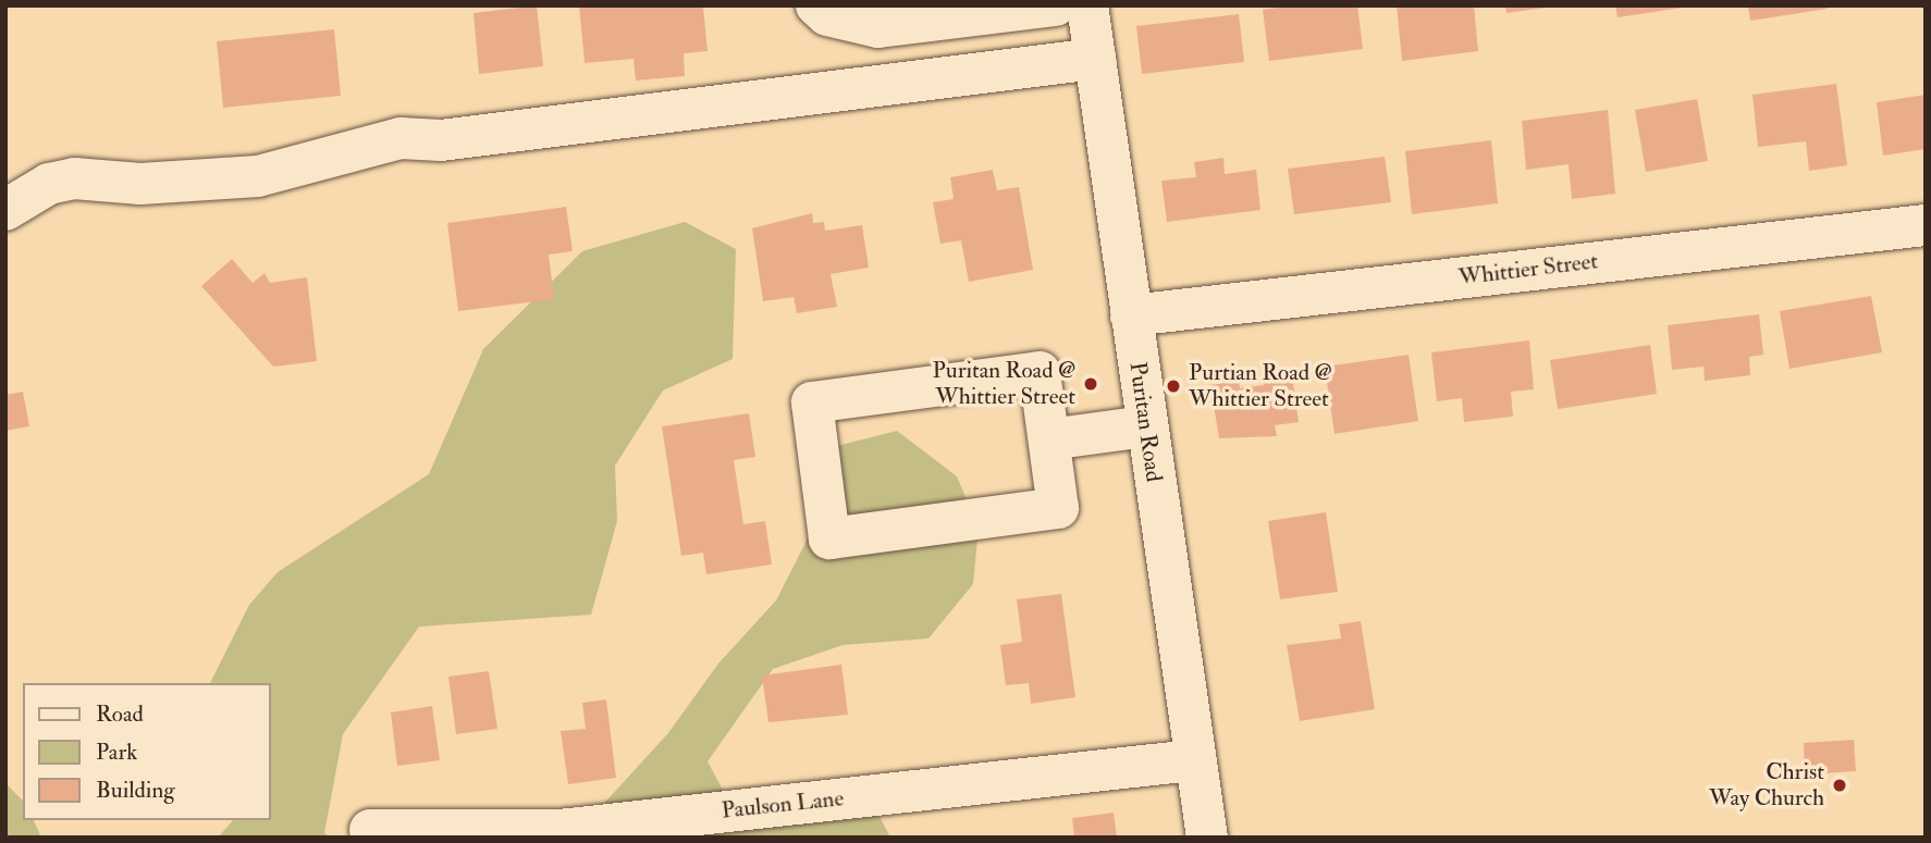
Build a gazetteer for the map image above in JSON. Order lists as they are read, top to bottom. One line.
{"streets":{"street":["Whittier Street","Puritan Road","Paulson Lane"]},"crossings":[["Whittier Street","Puritan Road"],["Puritan Road","Paulson Lane"]],"places":["Puritan Road @ Whittier Street","Purtian Road @ Whittier Street","Christ Way Church"],"legend":["Road","Park","Building"]}
